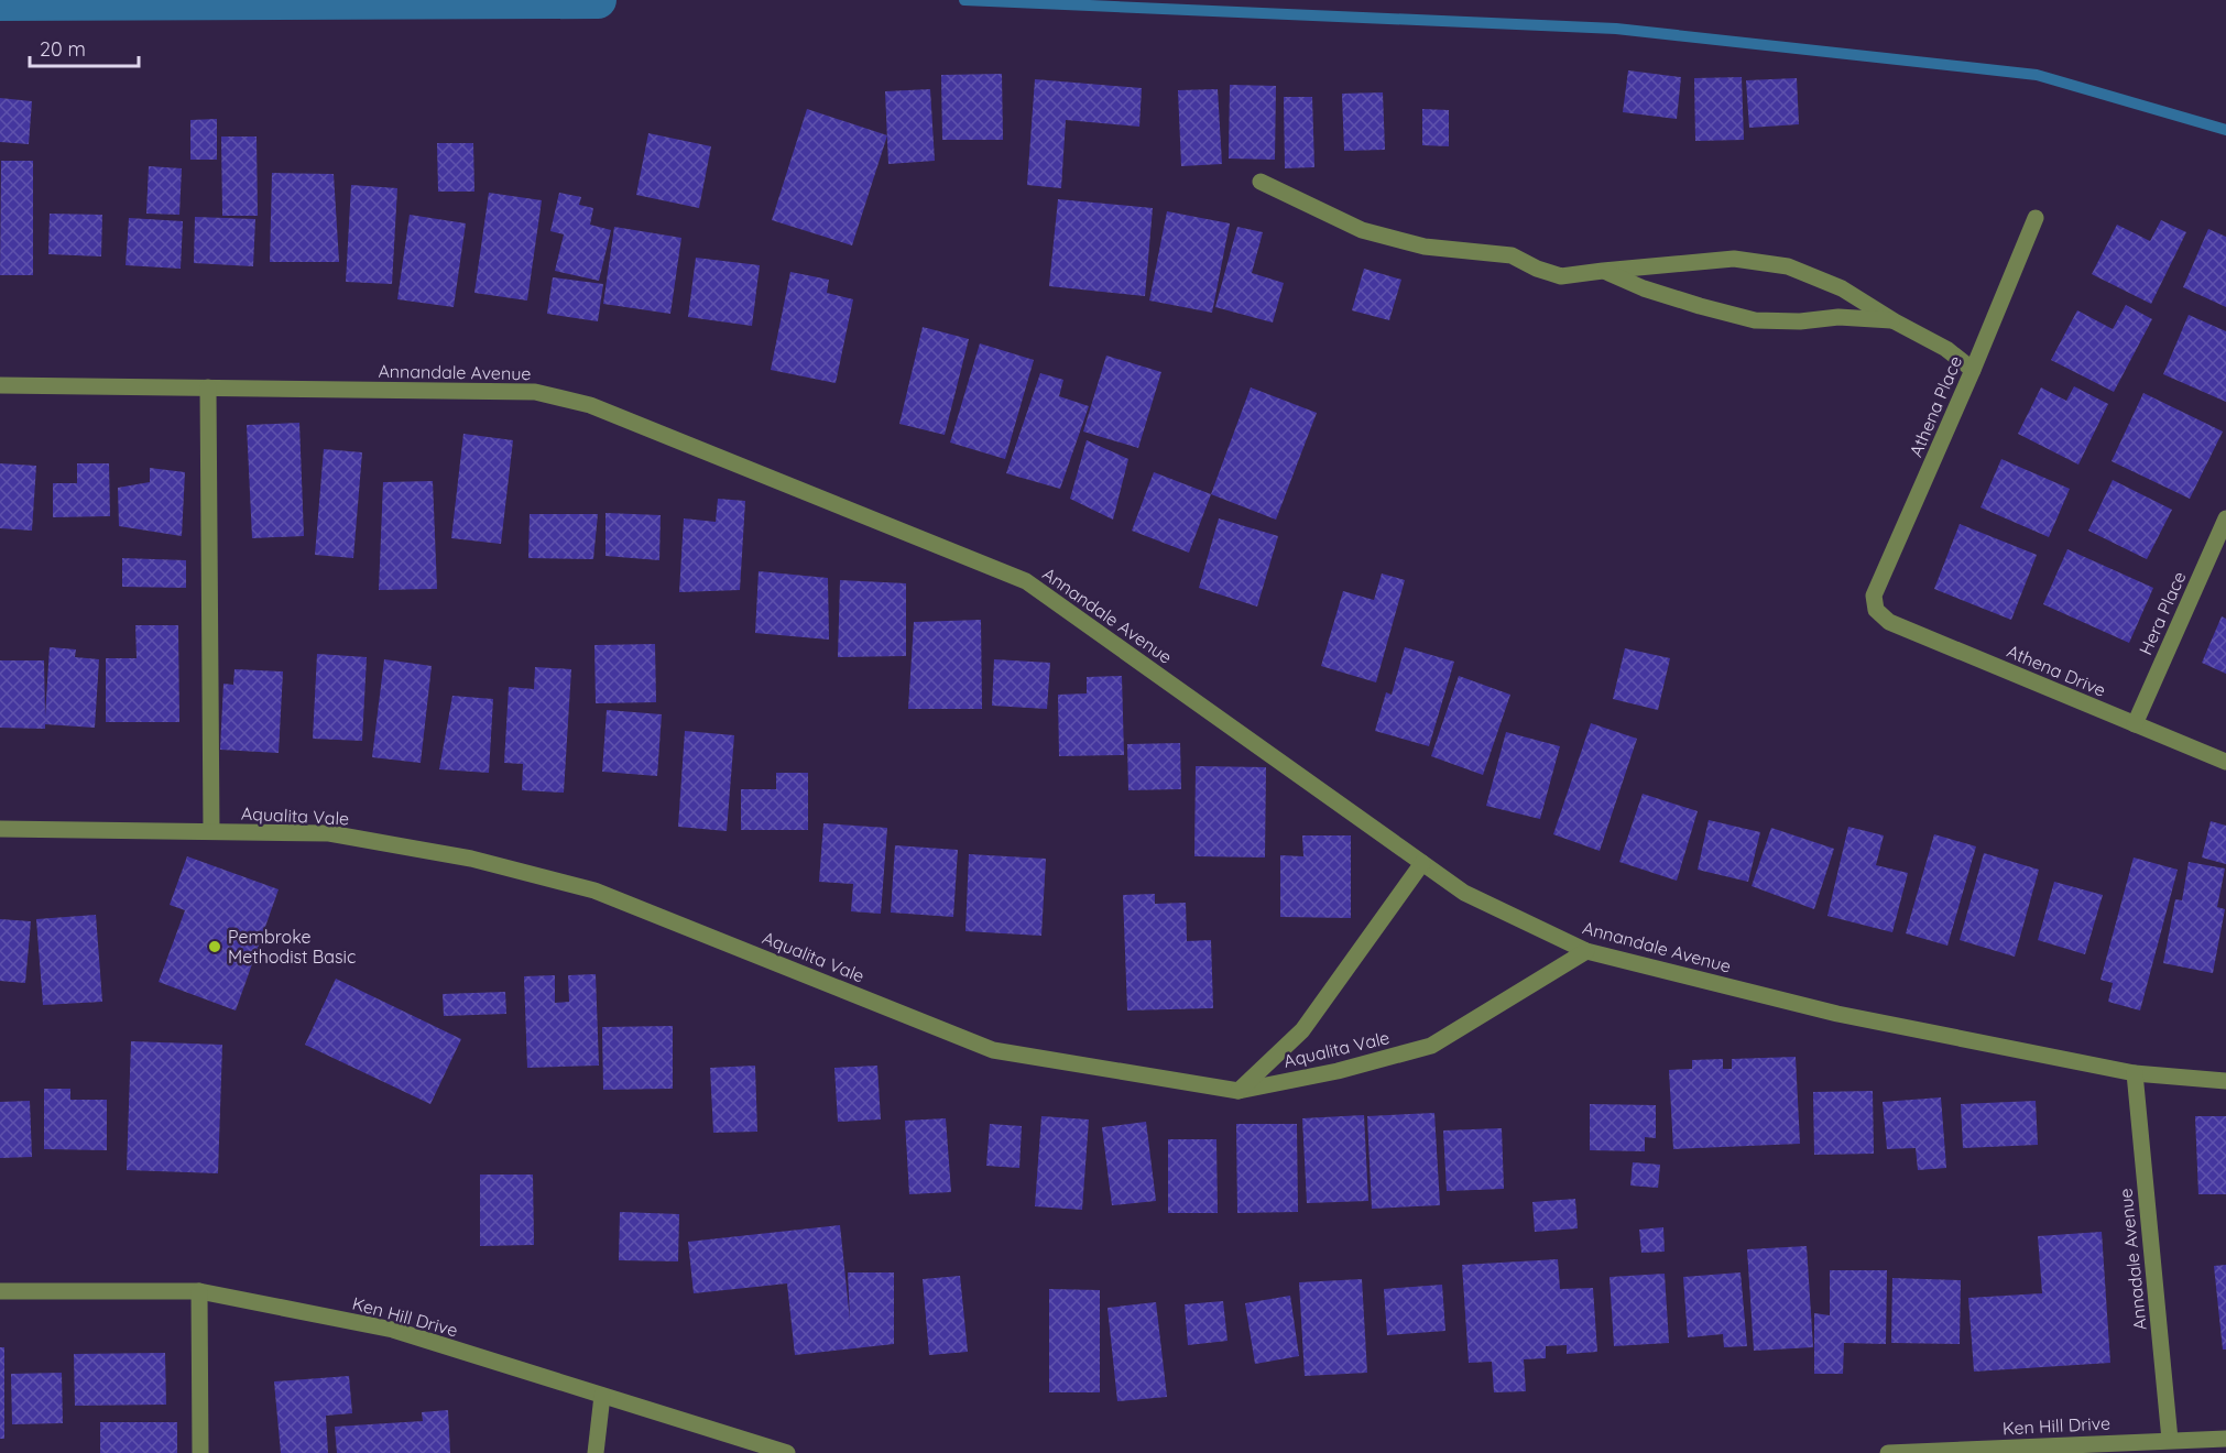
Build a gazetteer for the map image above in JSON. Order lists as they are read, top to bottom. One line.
{"streets":{"street":["Annandale Avenue","Athena Place","Hera Place","Athena Drive","Aqualita Vale","Annadale Avenue","Ken Hill Drive"]},"crossings":[["Annandale Avenue","Aqualita Vale"],["Annandale Avenue","Annadale Avenue"],["Athena Place","Athena Drive"],["Hera Place","Athena Drive"],["Annadale Avenue","Ken Hill Drive"]],"places":["Pembroke Methodist Basic"],"scale_bar":"20 m"}
